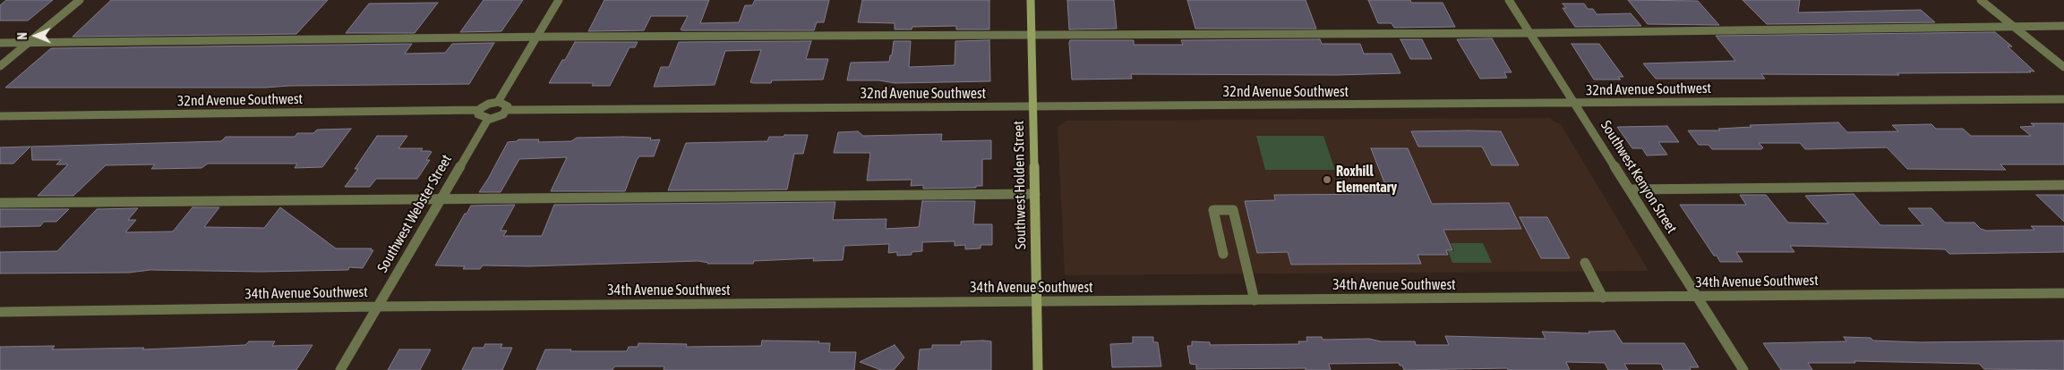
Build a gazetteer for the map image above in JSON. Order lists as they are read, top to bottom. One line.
{"streets":{"street":["32nd Avenue Southwest","Southwest Kenyon Street","Southwest Holden Street","Southwest Webster Street","34th Avenue Southwest"]},"crossings":[["32nd Avenue Southwest","Southwest Kenyon Street"],["32nd Avenue Southwest","Southwest Holden Street"],["Southwest Kenyon Street","34th Avenue Southwest"],["Southwest Holden Street","34th Avenue Southwest"],["Southwest Webster Street","34th Avenue Southwest"]],"places":["Roxhill Elementary"],"north":"left"}
